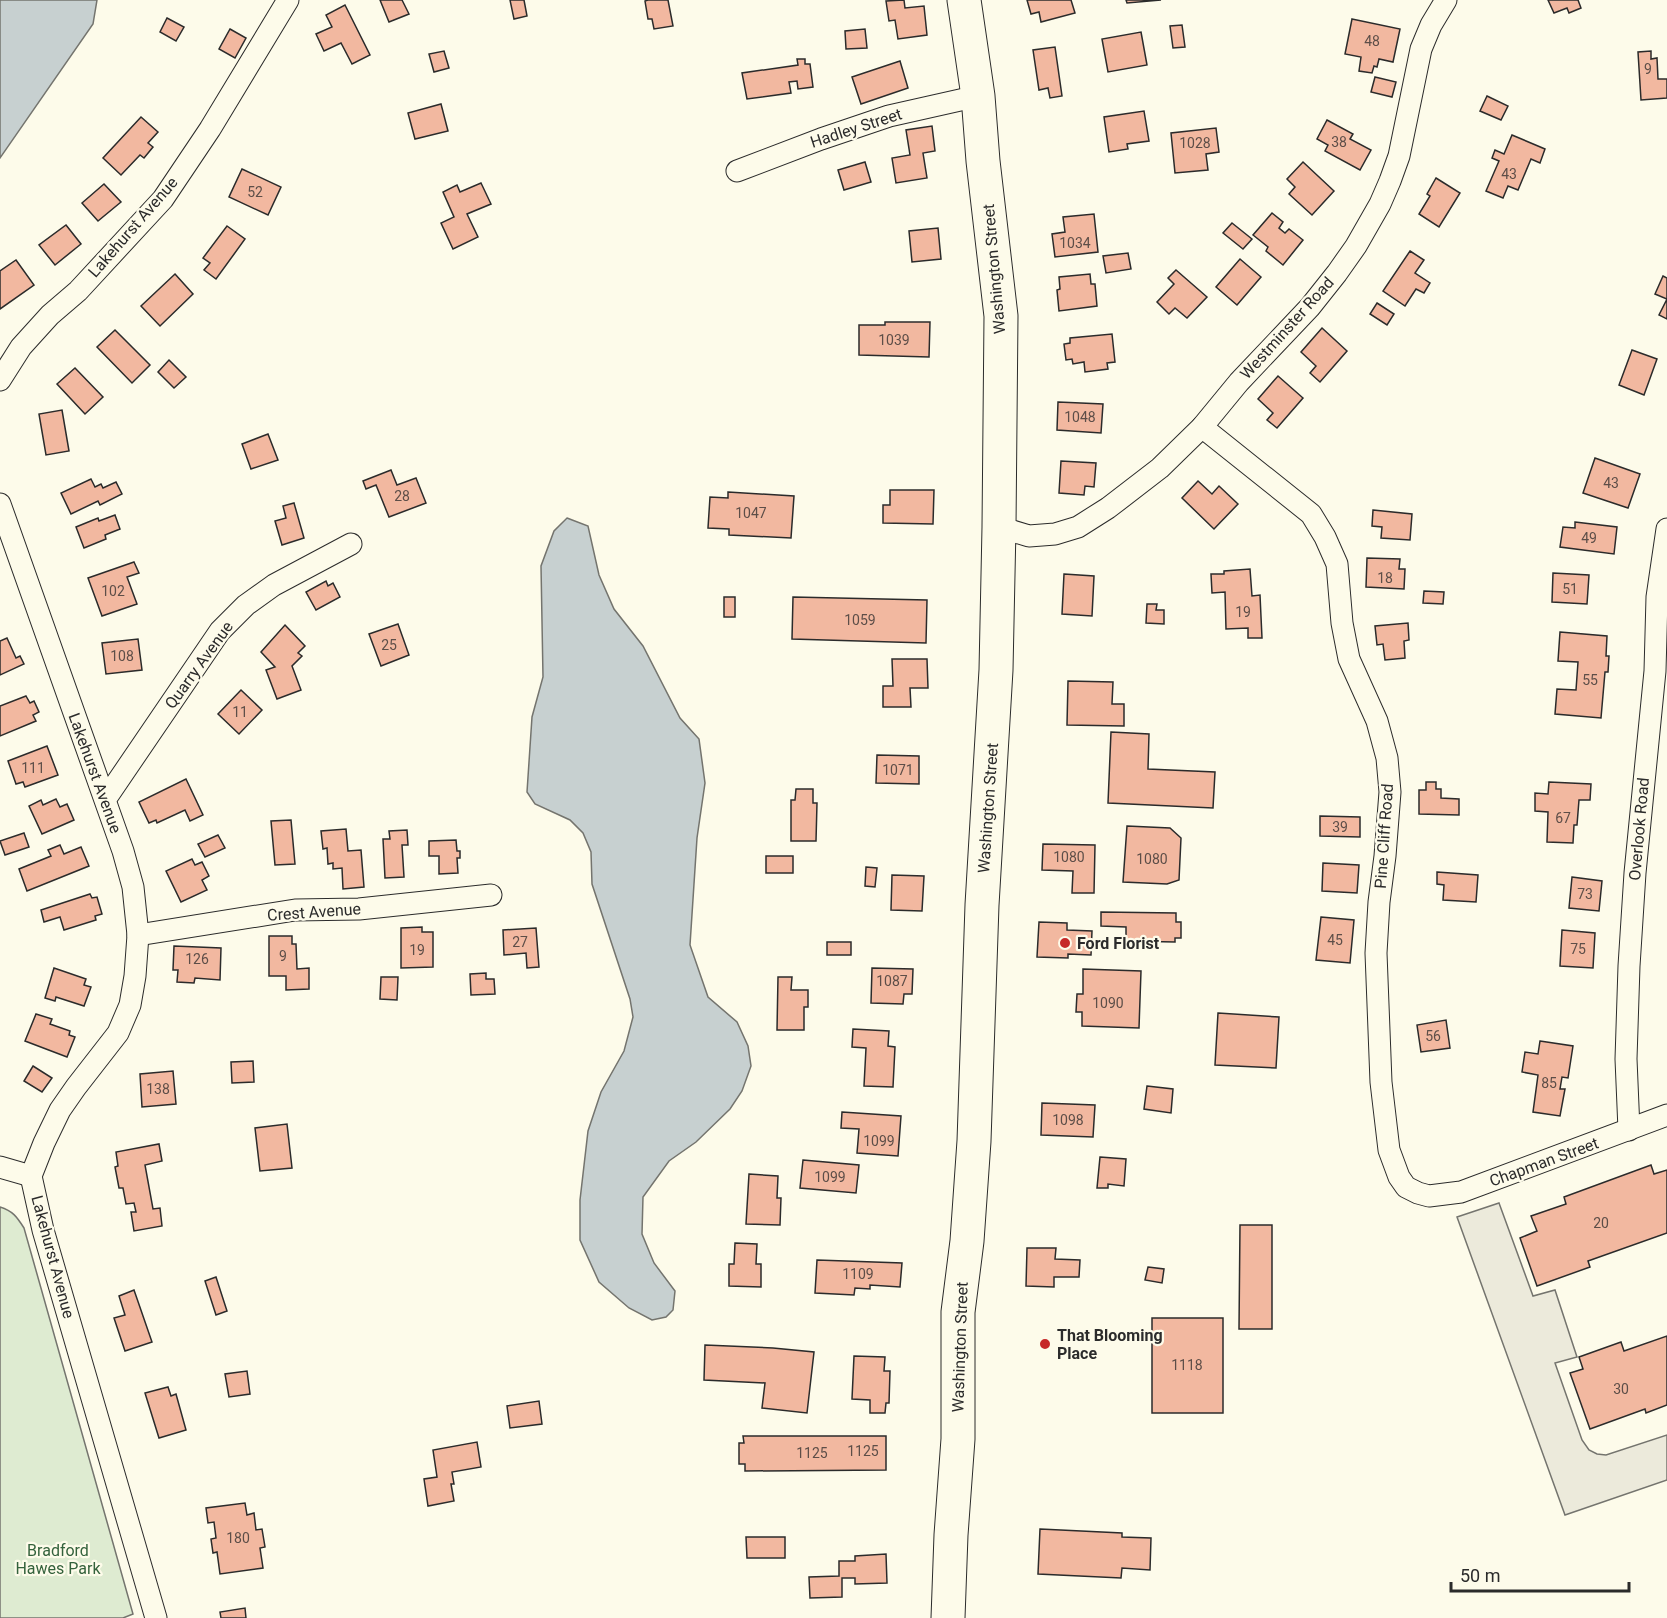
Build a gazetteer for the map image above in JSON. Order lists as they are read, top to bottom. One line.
{"streets":{"main road":["Washington Street"],"street":["Hadley Street","Lakehurst Avenue","Westminster Road","Quarry Avenue","Overlook Road","Pine Cliff Road","Crest Avenue","Chapman Street"]},"crossings":[["Hadley Street","Washington Street"],["Lakehurst Avenue","Quarry Avenue"],["Lakehurst Avenue","Crest Avenue"],["Washington Street","Westminster Road"],["Westminster Road","Pine Cliff Road"],["Overlook Road","Chapman Street"],["Pine Cliff Road","Chapman Street"]],"parks":["Bradford Hawes Park"],"places":["Ford Florist","That Blooming Place"],"house_numbers":["48","9","38","1028","43","52","1034","1039","1048","43","28","1047","49","18","51","102","19","1059","25","108","55","11","111","1071","67","39","1080","1080","73","45","27","75","19","9","126","1087","1090","56","85","138","1098","1099","1099","20","1109","1118","30","1125","1125","180"],"scale_bar":"50 m"}
